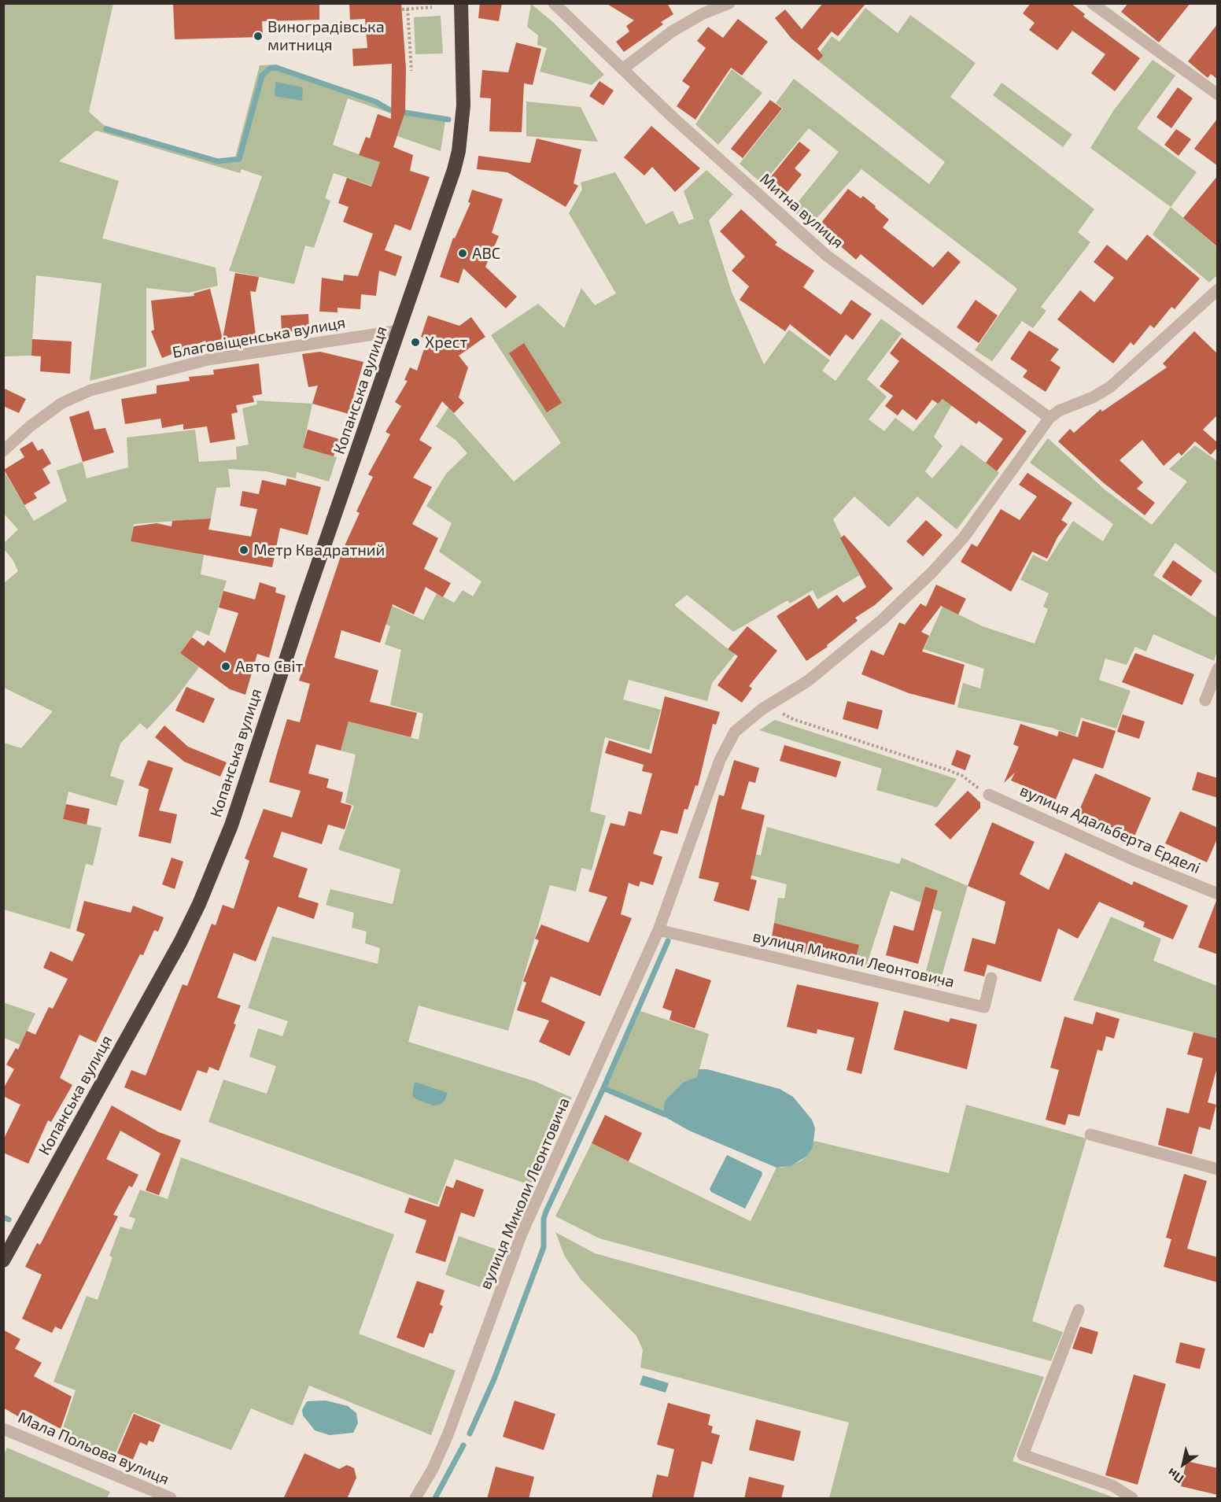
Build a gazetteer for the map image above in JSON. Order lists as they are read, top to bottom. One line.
{"streets":{"highway":["Копанська вулиця"],"street":["Митна вулиця","Благовіщенська вулиця","вулиця Адальберта Ерделі","вулиця Миколи Леонтовича","Мала Польова вулиця"]},"crossings":[["Митна вулиця","вулиця Миколи Леонтовича"],["Благовіщенська вулиця","Копанська вулиця"]],"places":["Виноградівська митниця","ABC","Хрест","Метр Квадратний","Авто Світ"],"north":"bottom left"}
